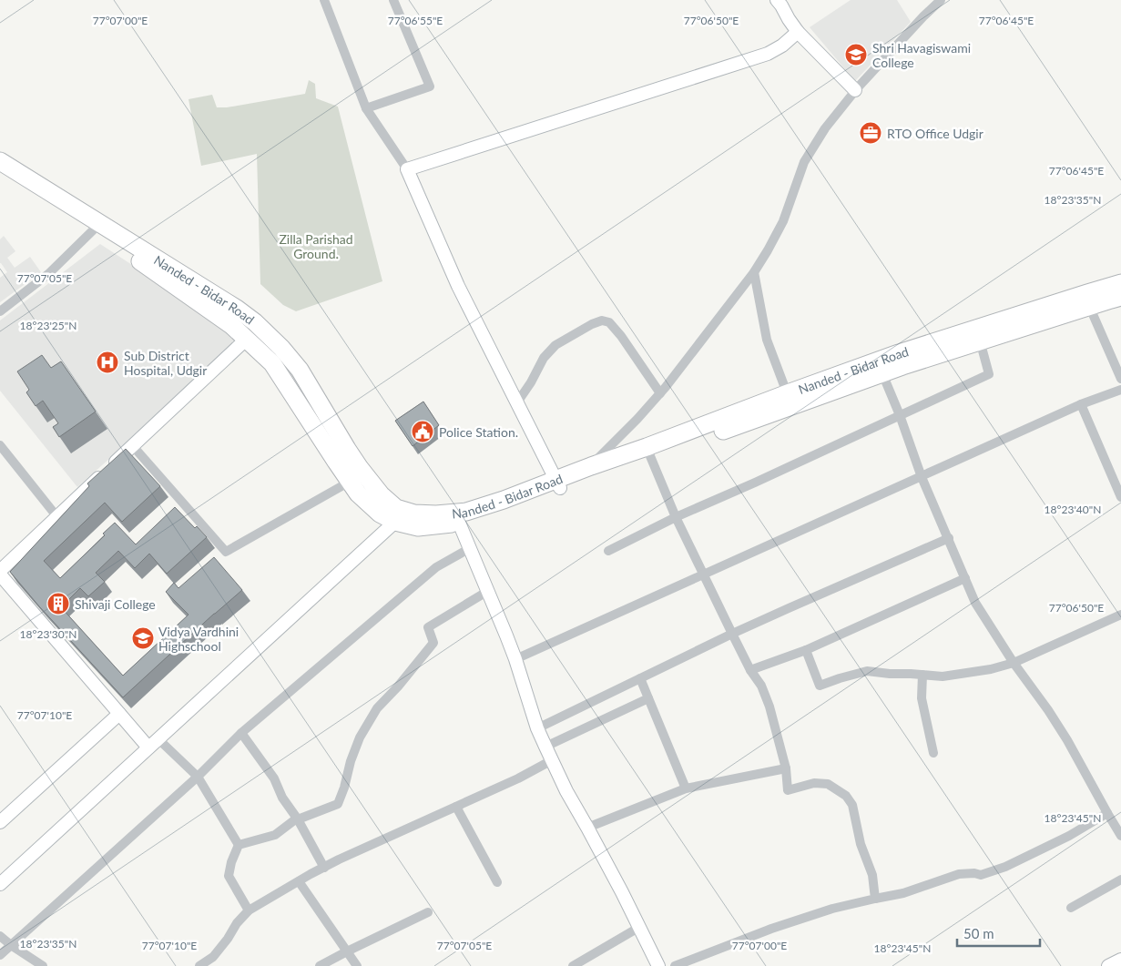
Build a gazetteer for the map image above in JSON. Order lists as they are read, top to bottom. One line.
{"streets":{"highway":["Nanded - Bidar Road"]},"parks":["Zilla Parishad Ground."],"places":{"school or university":["Shri Havagiswami College","Vidya Vardhini Highschool"],"office":["RTO Office Udgir"],"hospital":["Sub District Hospital, Udgir"],"public building":["Police Station."],"building":["Shivaji College"]},"scale_bar":"50 m","coordinates":["77°06'55\"E","77°06'50\"E","77°06'45\"E","77°07'00\"E","18°23'35\"N","77°07'05\"E","18°23'25\"N","18°23'40\"N","18°23'30\"N","77°07'10\"E","18°23'45\"N"]}
